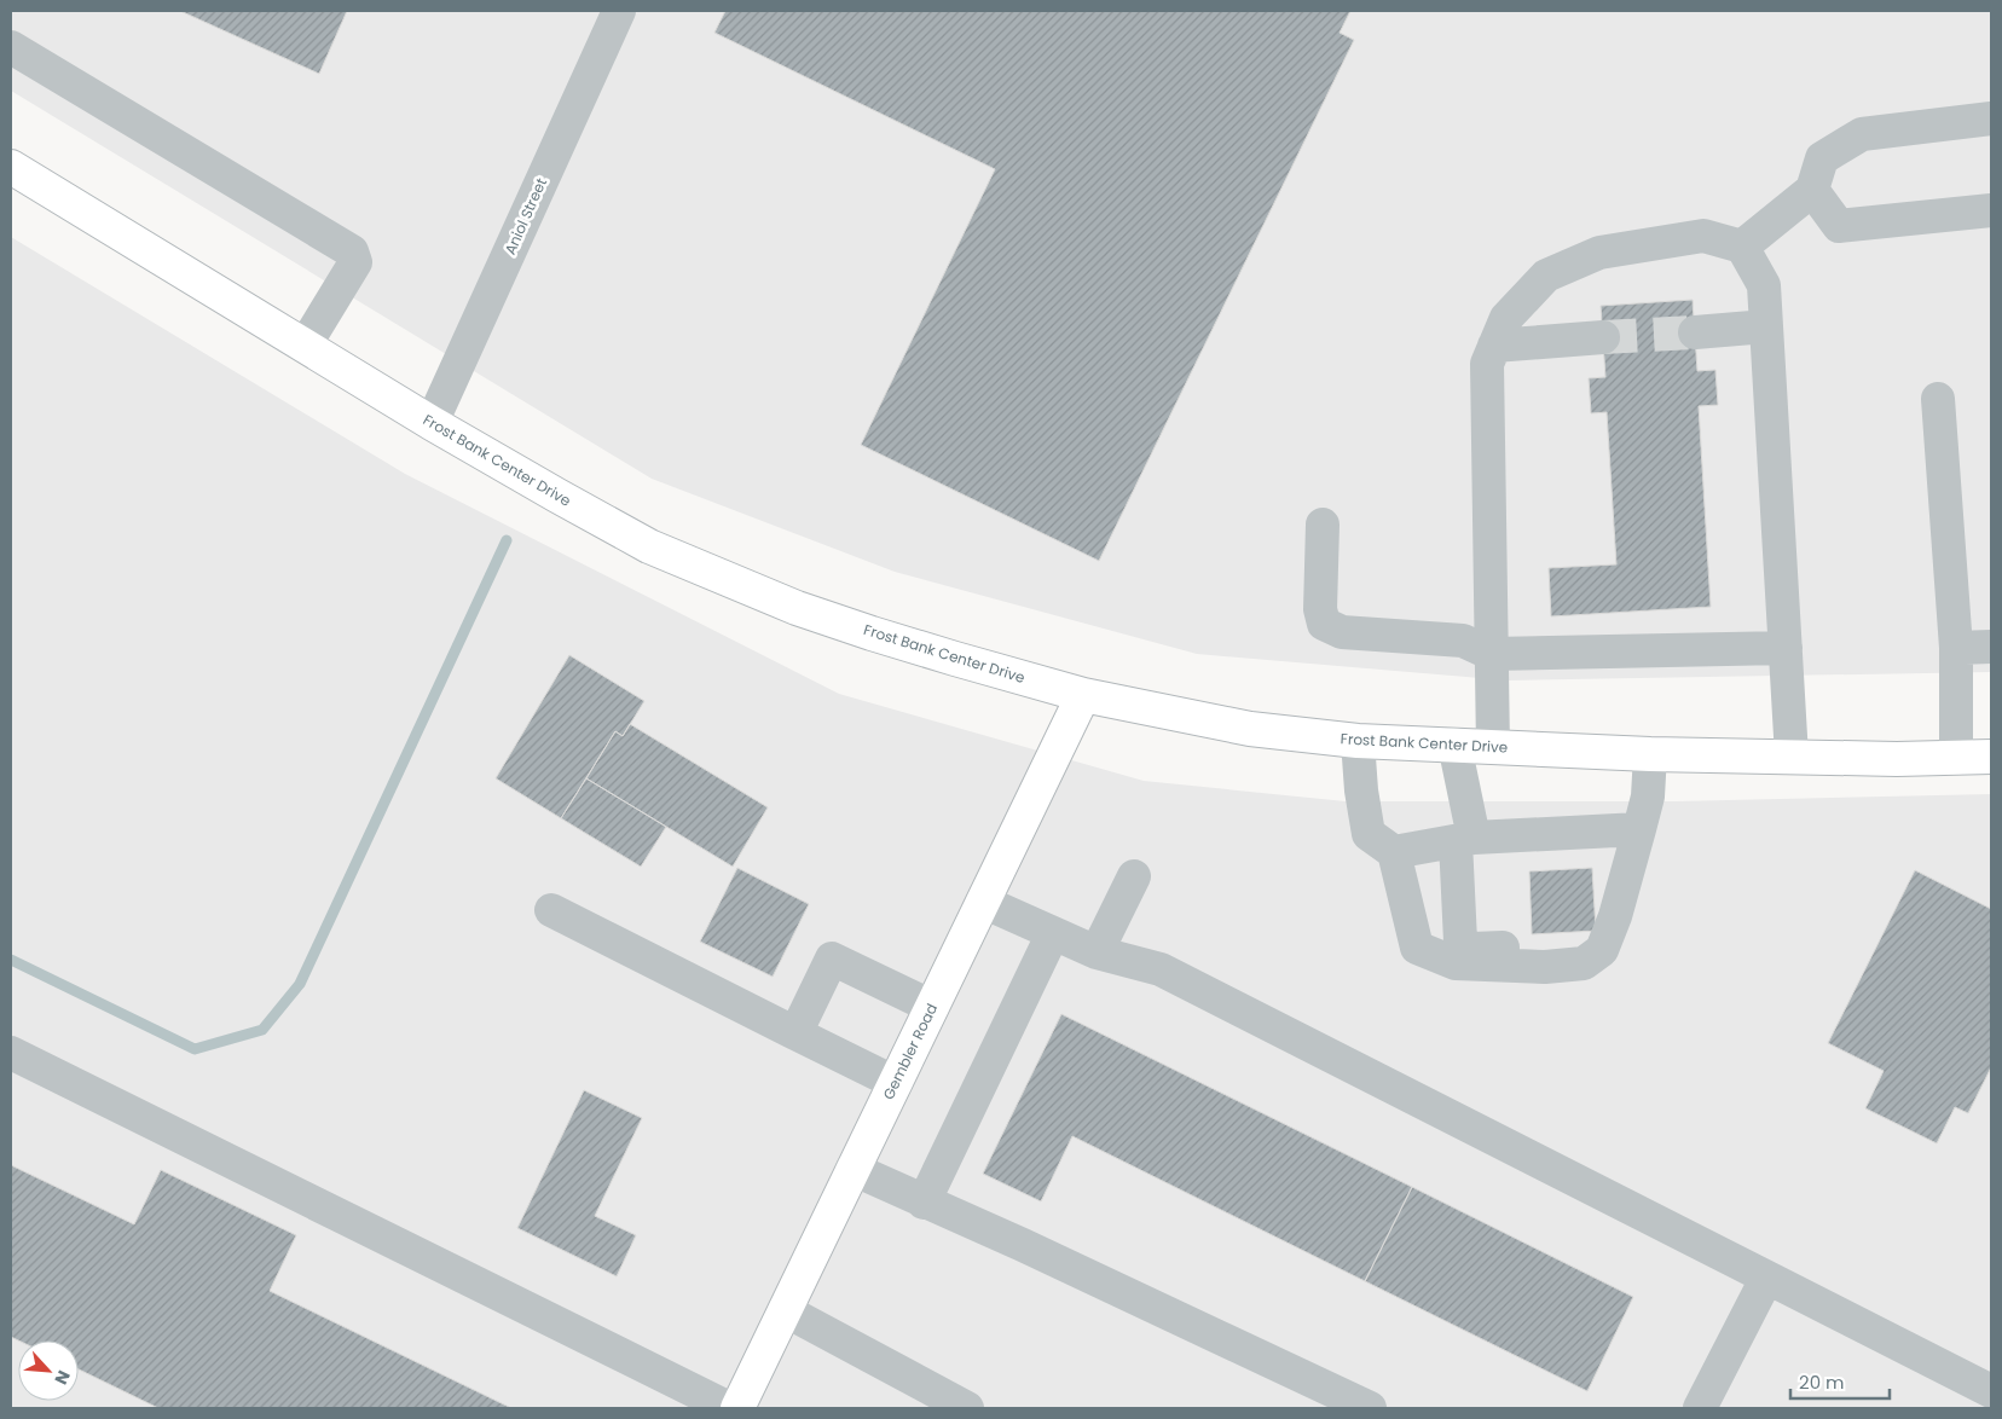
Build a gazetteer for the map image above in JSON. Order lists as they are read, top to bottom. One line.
{"streets":{"main road":["Frost Bank Center Drive","Gembler Road"],"lane":["Aniol Street"]},"crossings":[["Aniol Street","Frost Bank Center Drive"],["Frost Bank Center Drive","Gembler Road"]],"scale_bar":"20 m","north":"bottom right"}
